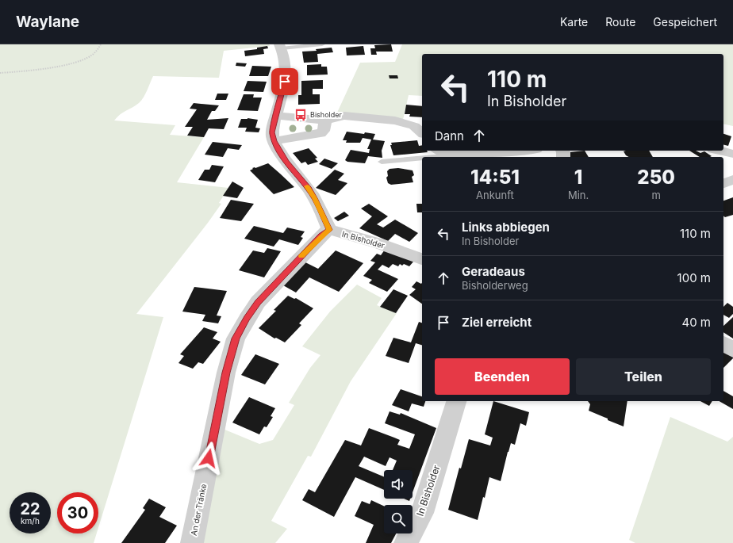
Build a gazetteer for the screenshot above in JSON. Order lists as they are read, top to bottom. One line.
{"streets":{"street":["In Bisholder","An der Tränke"]},"crossings":[["In Bisholder","An der Tränke"]],"places":{"bus stop":["Bisholder"]},"page":{"header":"Waylane","nav":["Karte","Route","Gespeichert"],"turn":["110 m","In Bisholder"],"then":"Dann","eta":["14:51","Ankunft","1","Min.","250","m"],"list":[{"name":"Links abbiegen","note":"In Bisholder","value":"110 m"},{"name":"Geradeaus","note":"Bisholderweg","value":"100 m"},{"name":"Ziel erreicht","value":"40 m"}],"buttons":["Beenden","Teilen"],"speed":"22 km/h","limit":"30"}}
